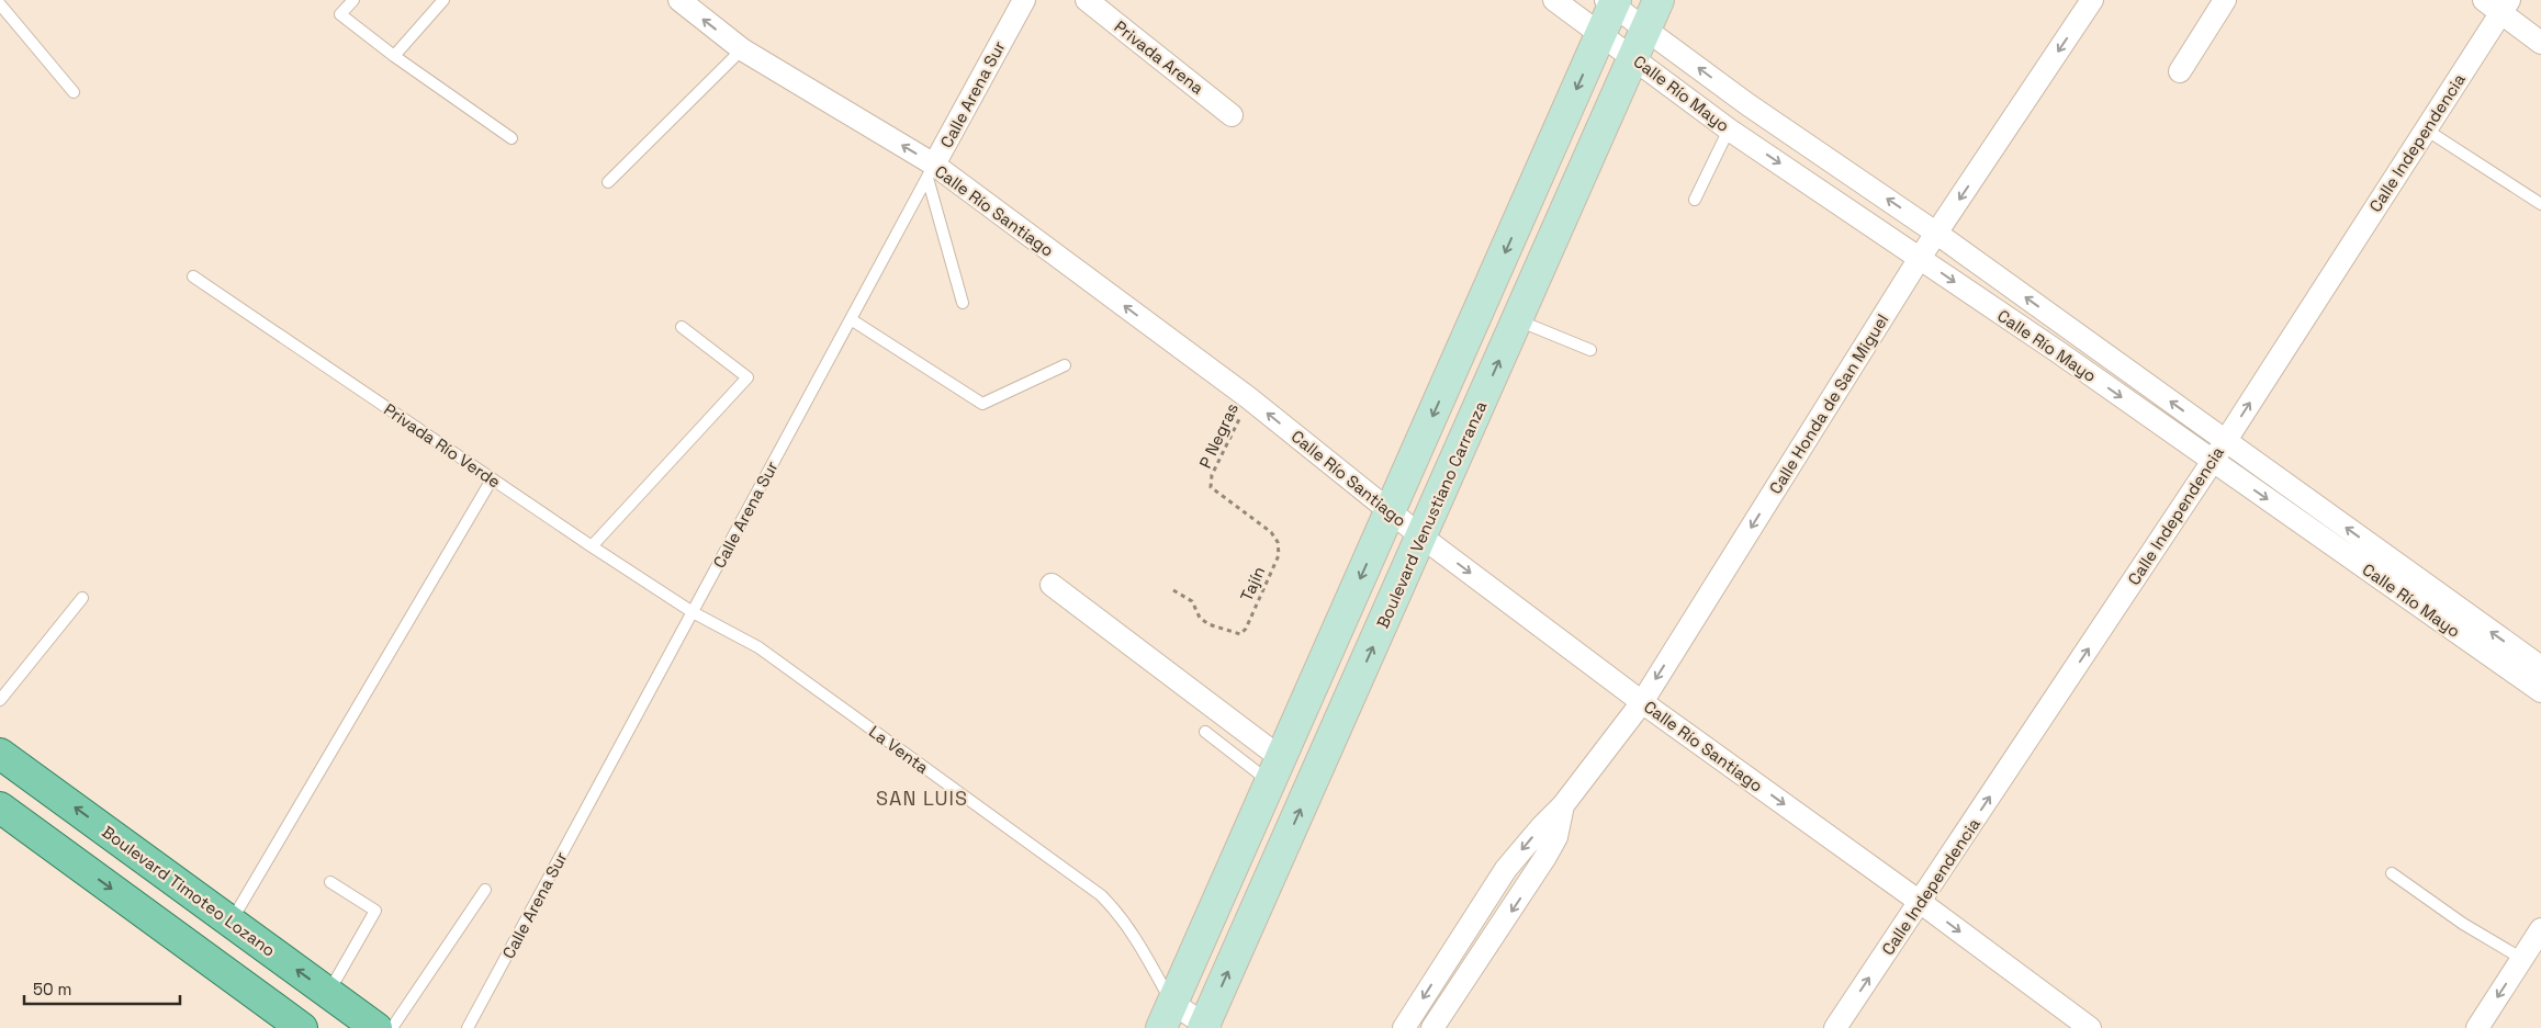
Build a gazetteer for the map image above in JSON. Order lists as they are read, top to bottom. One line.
{"streets":{"main road":["Boulevard Venustiano Carranza","Boulevard Timoteo Lozano"],"street":["Privada Arena","Calle Río Mayo","Calle Arena Sur","Calle Independencia","Calle Río Santiago","Calle Honda de San Miguel"],"lane":["Privada Río Verde","La Venta"],"path":["P Negras","Tajín"]},"crossings":[["Calle Río Mayo","Calle Independencia"],["Calle Río Mayo","Calle Honda de San Miguel"],["Calle Río Mayo","Boulevard Venustiano Carranza"],["Calle Arena Sur","Calle Río Santiago"],["Calle Arena Sur","Privada Río Verde"],["Calle Arena Sur","La Venta"],["Calle Independencia","Calle Río Santiago"],["Calle Río Santiago","Calle Honda de San Miguel"],["Calle Río Santiago","P Negras"],["Calle Río Santiago","Boulevard Venustiano Carranza"],["P Negras","Tajín"],["Privada Río Verde","La Venta"]],"one_way":["Calle Independencia","Calle Honda de San Miguel"],"districts":["SAN LUIS"],"scale_bar":"50 m"}
